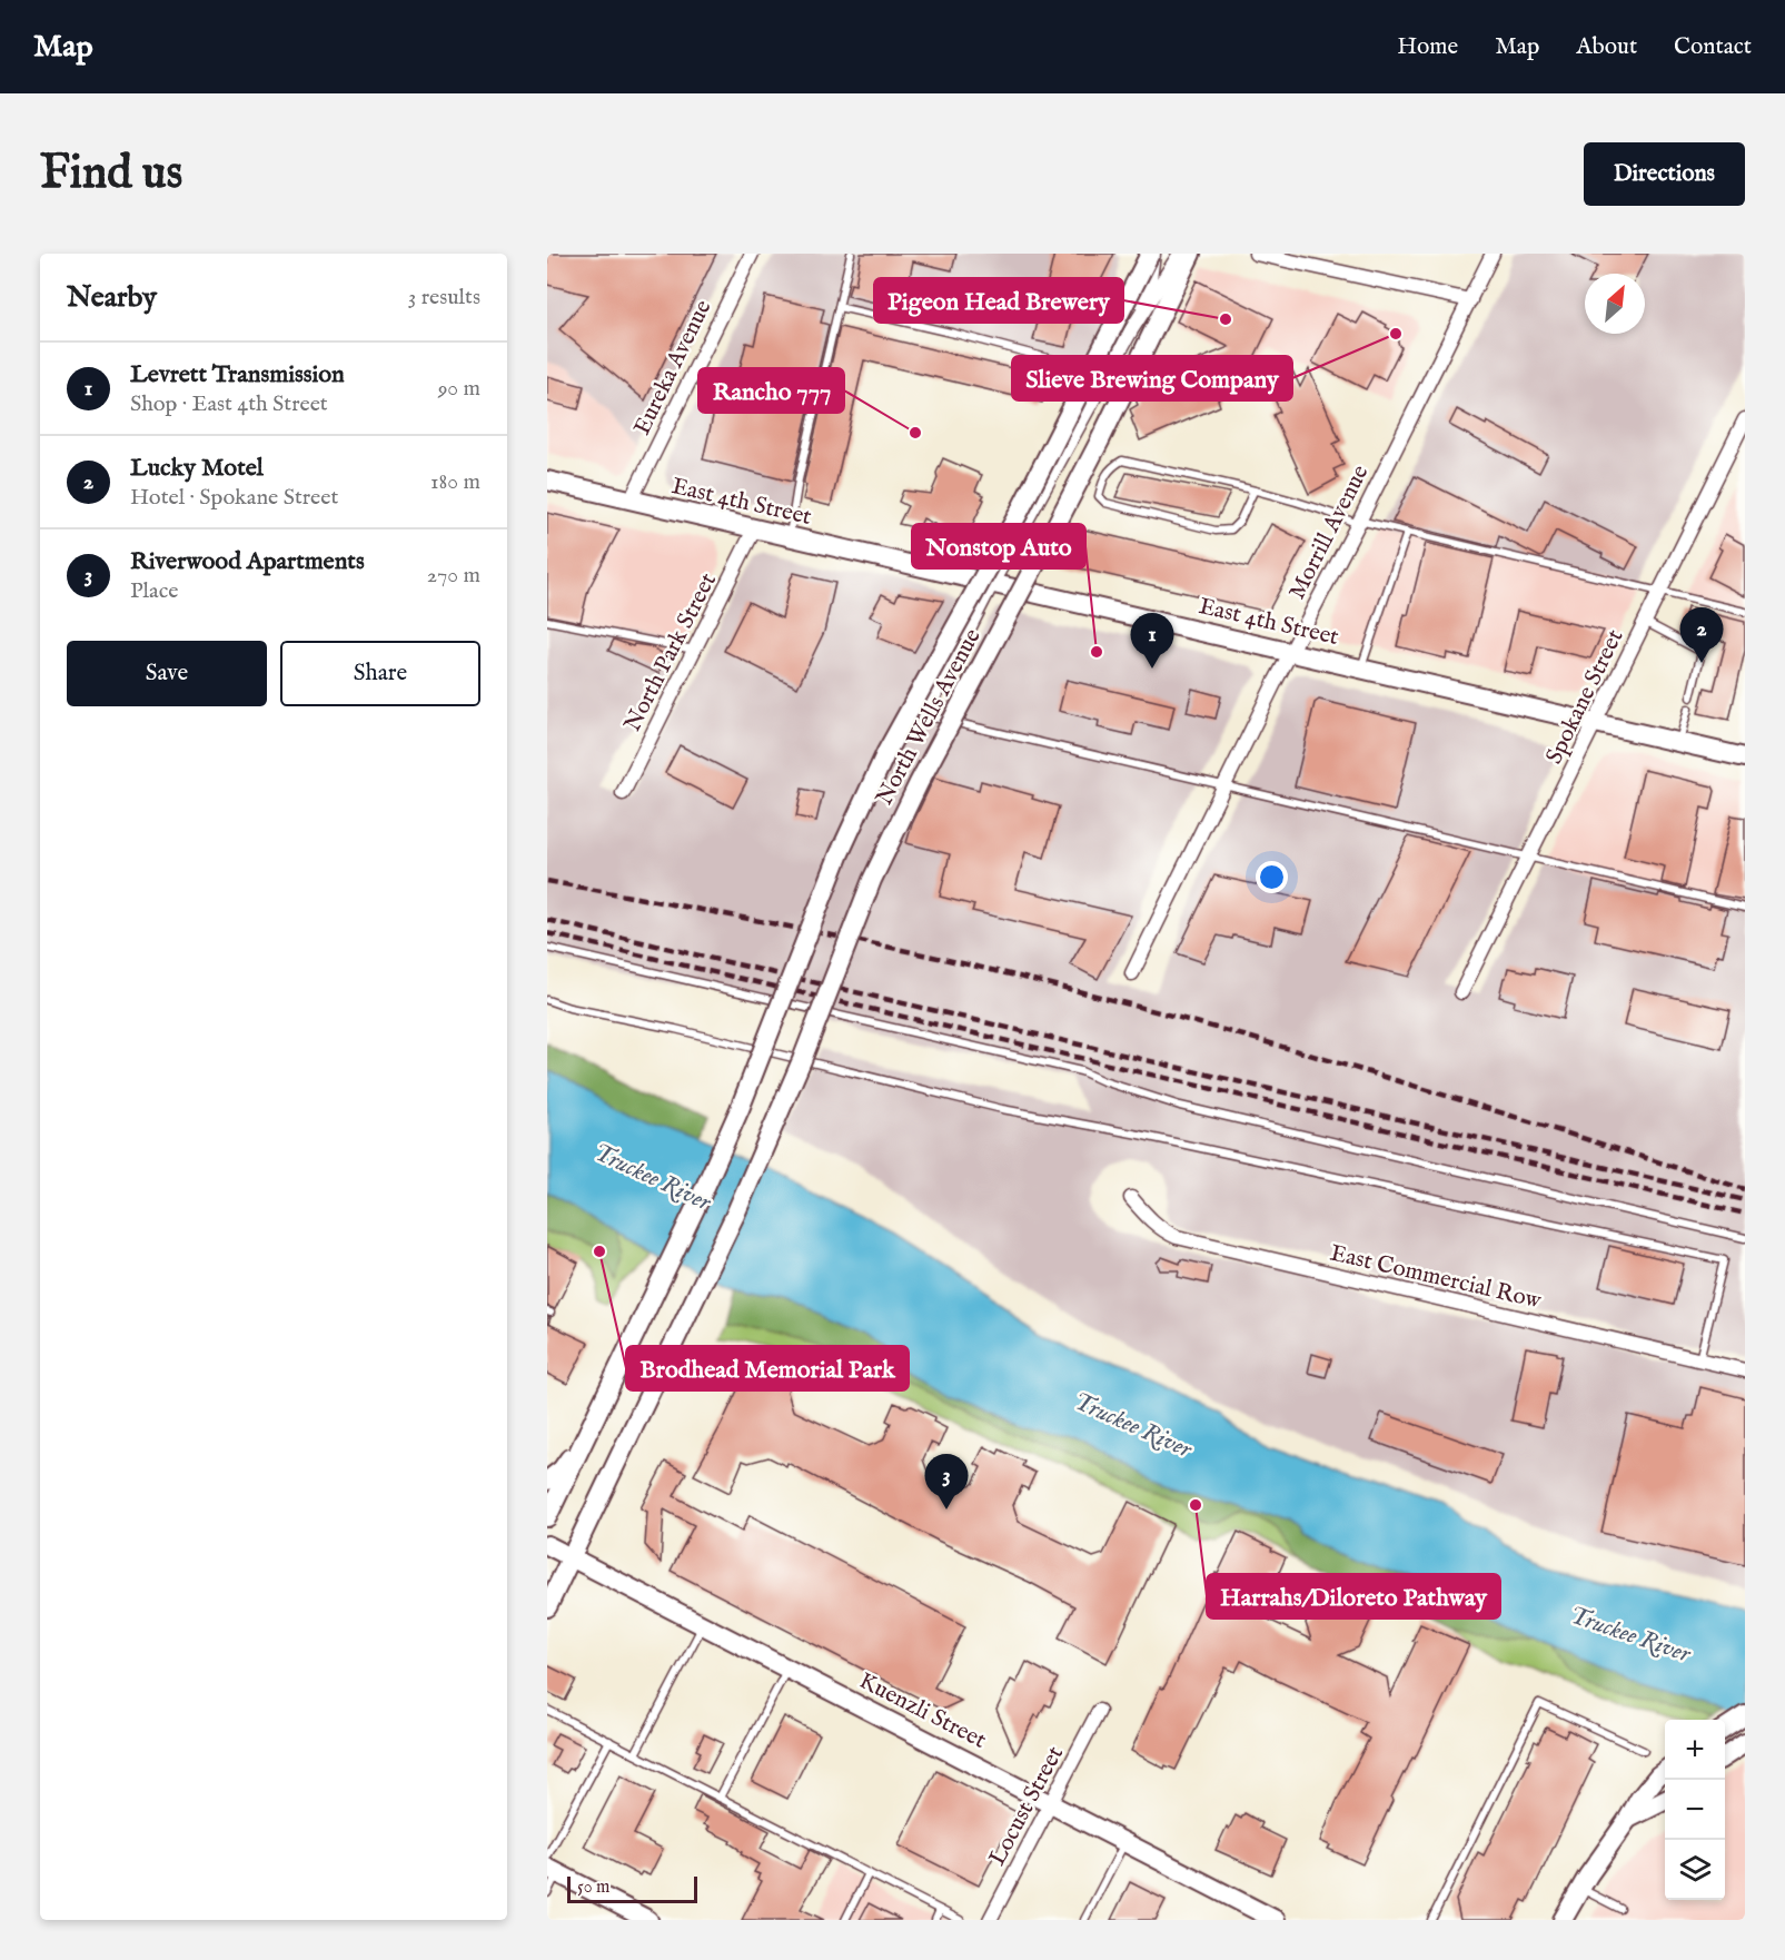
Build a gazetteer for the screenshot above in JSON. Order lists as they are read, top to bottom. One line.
{"streets":{"main road":["East 4th Street","North Wells Avenue","Kuenzli Street"],"street":["Eureka Avenue","Morrill Avenue","North Park Street","Spokane Street","East Commercial Row","Locust Street"]},"crossings":[["Eureka Avenue","East 4th Street"],["East 4th Street","Morrill Avenue"],["East 4th Street","North Park Street"],["East 4th Street","Spokane Street"],["North Wells Avenue","Kuenzli Street"],["Kuenzli Street","Locust Street"]],"water":["Truckee River"],"places":["Pigeon Head Brewery","Slieve Brewing Company","Rancho 777","Nonstop Auto","Brodhead Memorial Park","Harrahs/Diloreto Pathway"],"scale_bar":"50 m","north":"top right","page":{"header":"Map","nav":["Home","Map","About","Contact"],"buttons":["Directions",["Save","Share"]],"title":"Find us","heading":["Nearby","3 results"],"list":[{"mark":"1","name":"Levrett Transmission","note":"Shop · East 4th Street","value":"90 m"},{"mark":"2","name":"Lucky Motel","note":"Hotel · Spokane Street","value":"180 m"},{"mark":"3","name":"Riverwood Apartments","note":"Place","value":"270 m"}],"pins":["2","1","3"],"map_buttons":["+","−"],"scale":"50 m"}}
